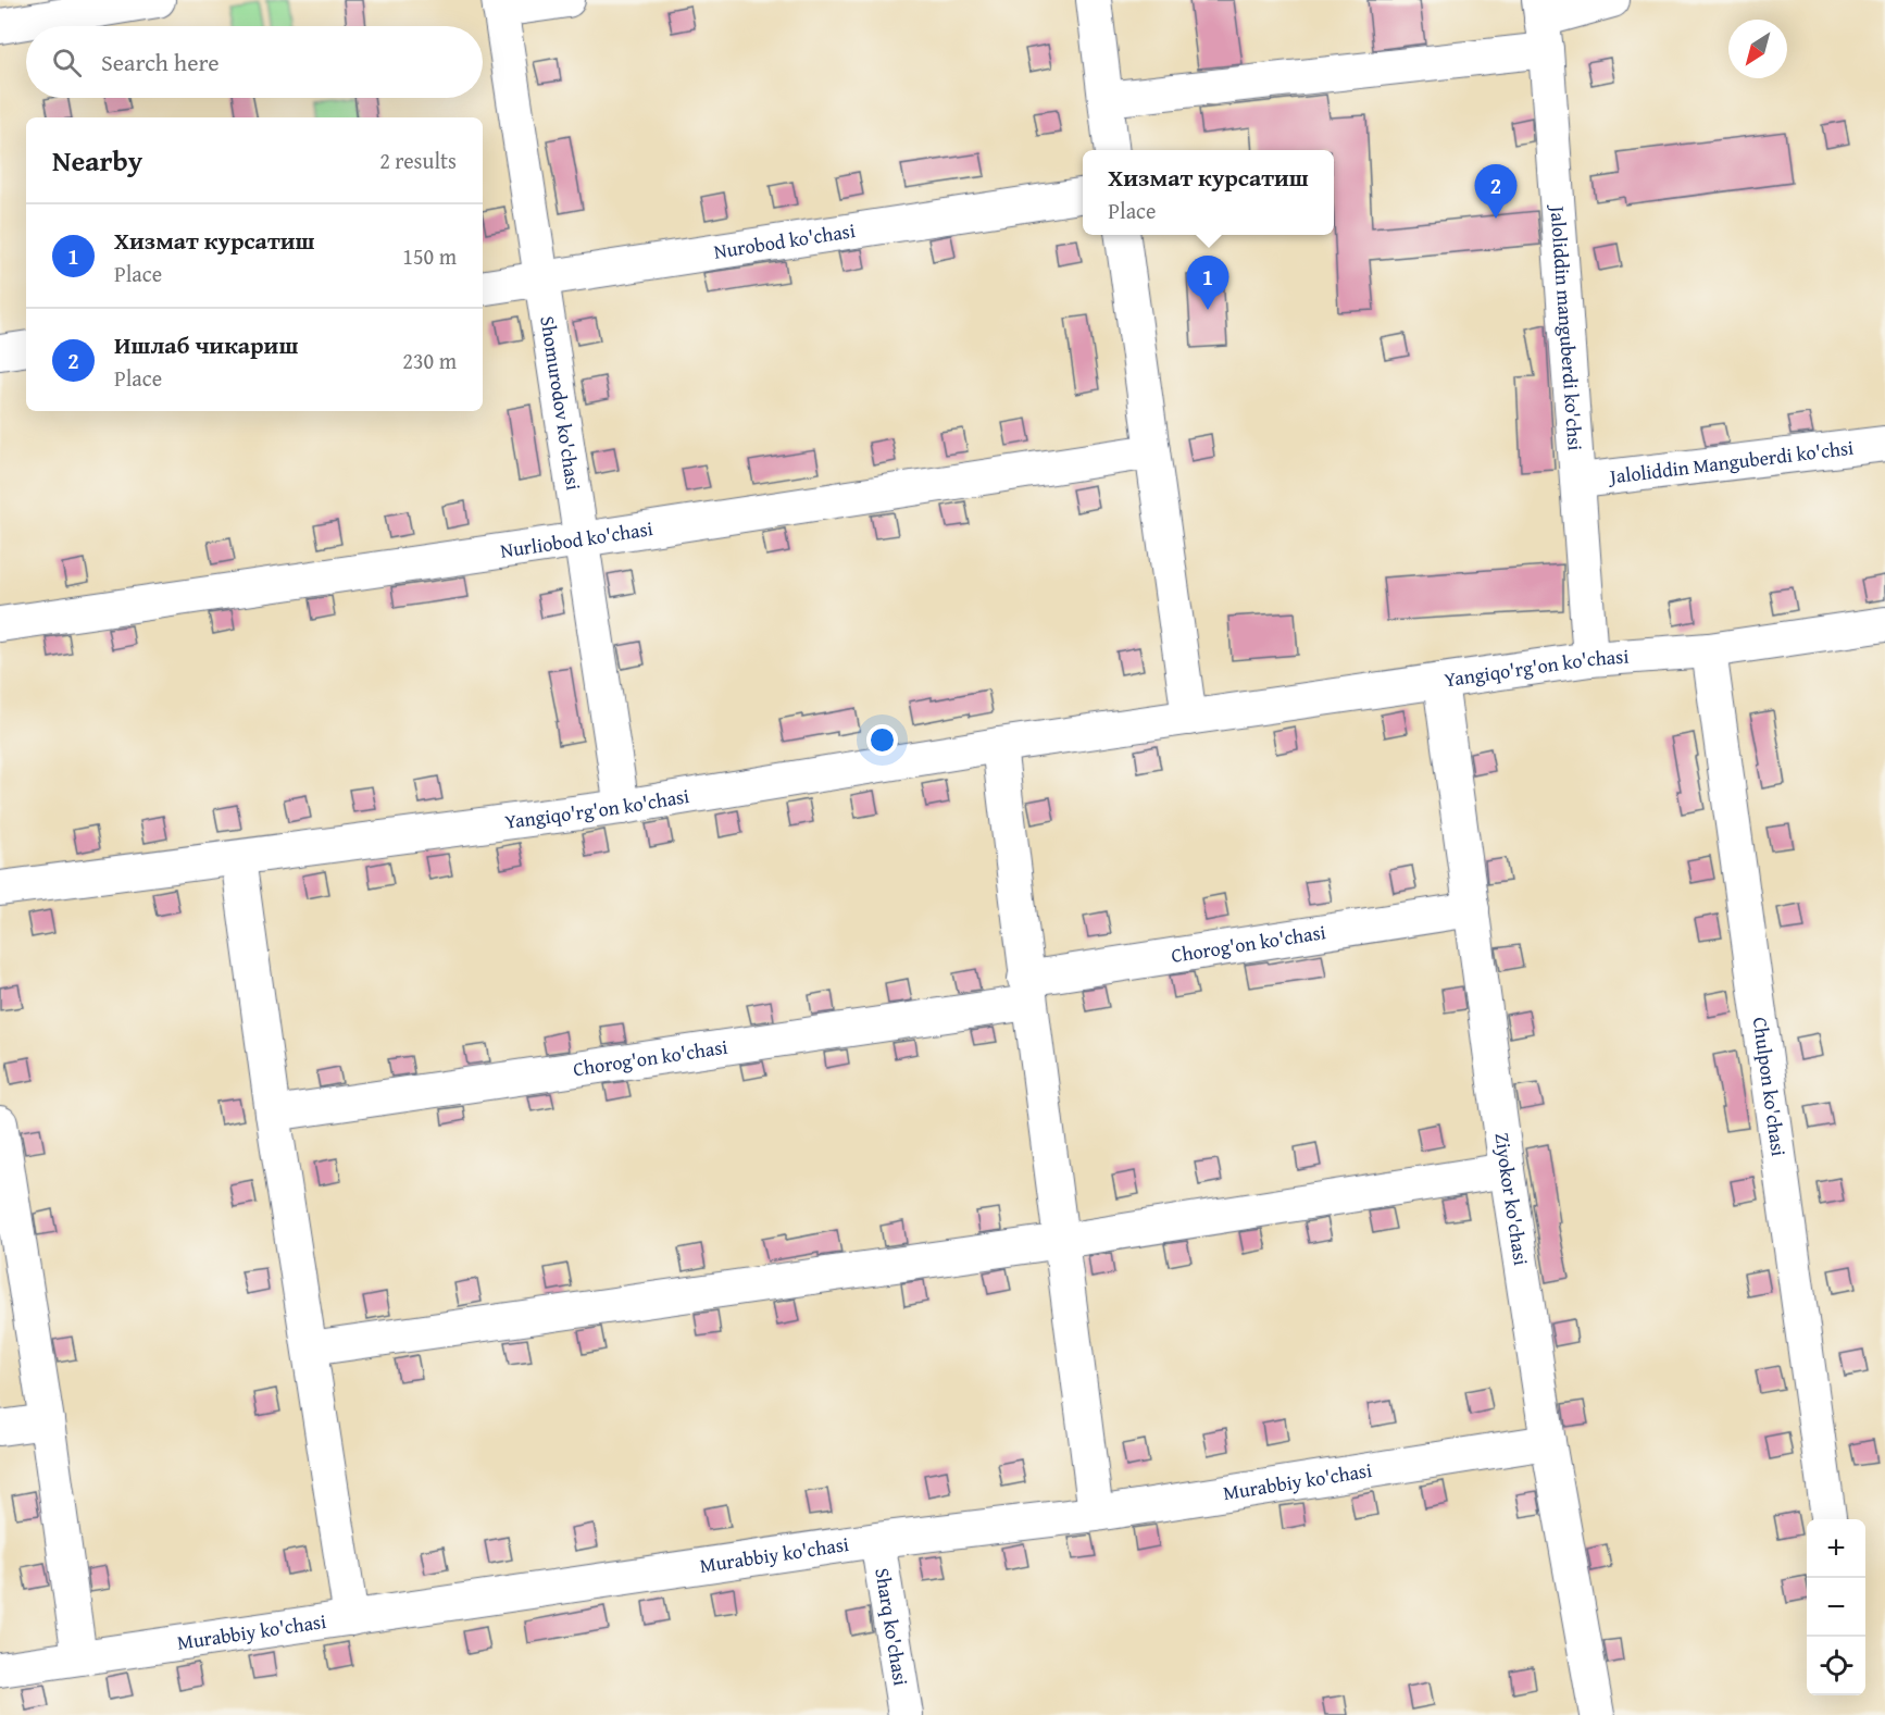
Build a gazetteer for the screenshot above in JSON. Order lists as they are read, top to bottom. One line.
{"streets":{"street":["Nurobod ko'chasi","Jaloliddin manguberdi ko'chsi","Shomurodov ko'chasi","Jaloliddin Manguberdi ko'chsi","Nurliobod ko'chasi","Yangiqo'rg'on ko'chasi","Chorog'on ko'chasi","Chulpon ko'chasi","Ziyokor ko'chasi","Murabbiy ko'chasi","Sharq ko'chasi"]},"crossings":[["Nurobod ko'chasi","Shomurodov ko'chasi"],["Jaloliddin manguberdi ko'chsi","Jaloliddin Manguberdi ko'chsi"],["Jaloliddin manguberdi ko'chsi","Yangiqo'rg'on ko'chasi"],["Shomurodov ko'chasi","Nurliobod ko'chasi"],["Shomurodov ko'chasi","Yangiqo'rg'on ko'chasi"],["Yangiqo'rg'on ko'chasi","Chulpon ko'chasi"],["Yangiqo'rg'on ko'chasi","Ziyokor ko'chasi"],["Chorog'on ko'chasi","Ziyokor ko'chasi"],["Ziyokor ko'chasi","Murabbiy ko'chasi"],["Murabbiy ko'chasi","Sharq ko'chasi"]],"north":"bottom left","page":{"search":"Search here","heading":["Nearby","2 results"],"popup":["Хизмат курсатиш","Place"],"pins":["2","1"],"list":[{"mark":"1","name":"Хизмат курсатиш","note":"Place","value":"150 m"},{"mark":"2","name":"Ишлаб чикариш","note":"Place","value":"230 m"}],"map_buttons":["+","−"]}}
